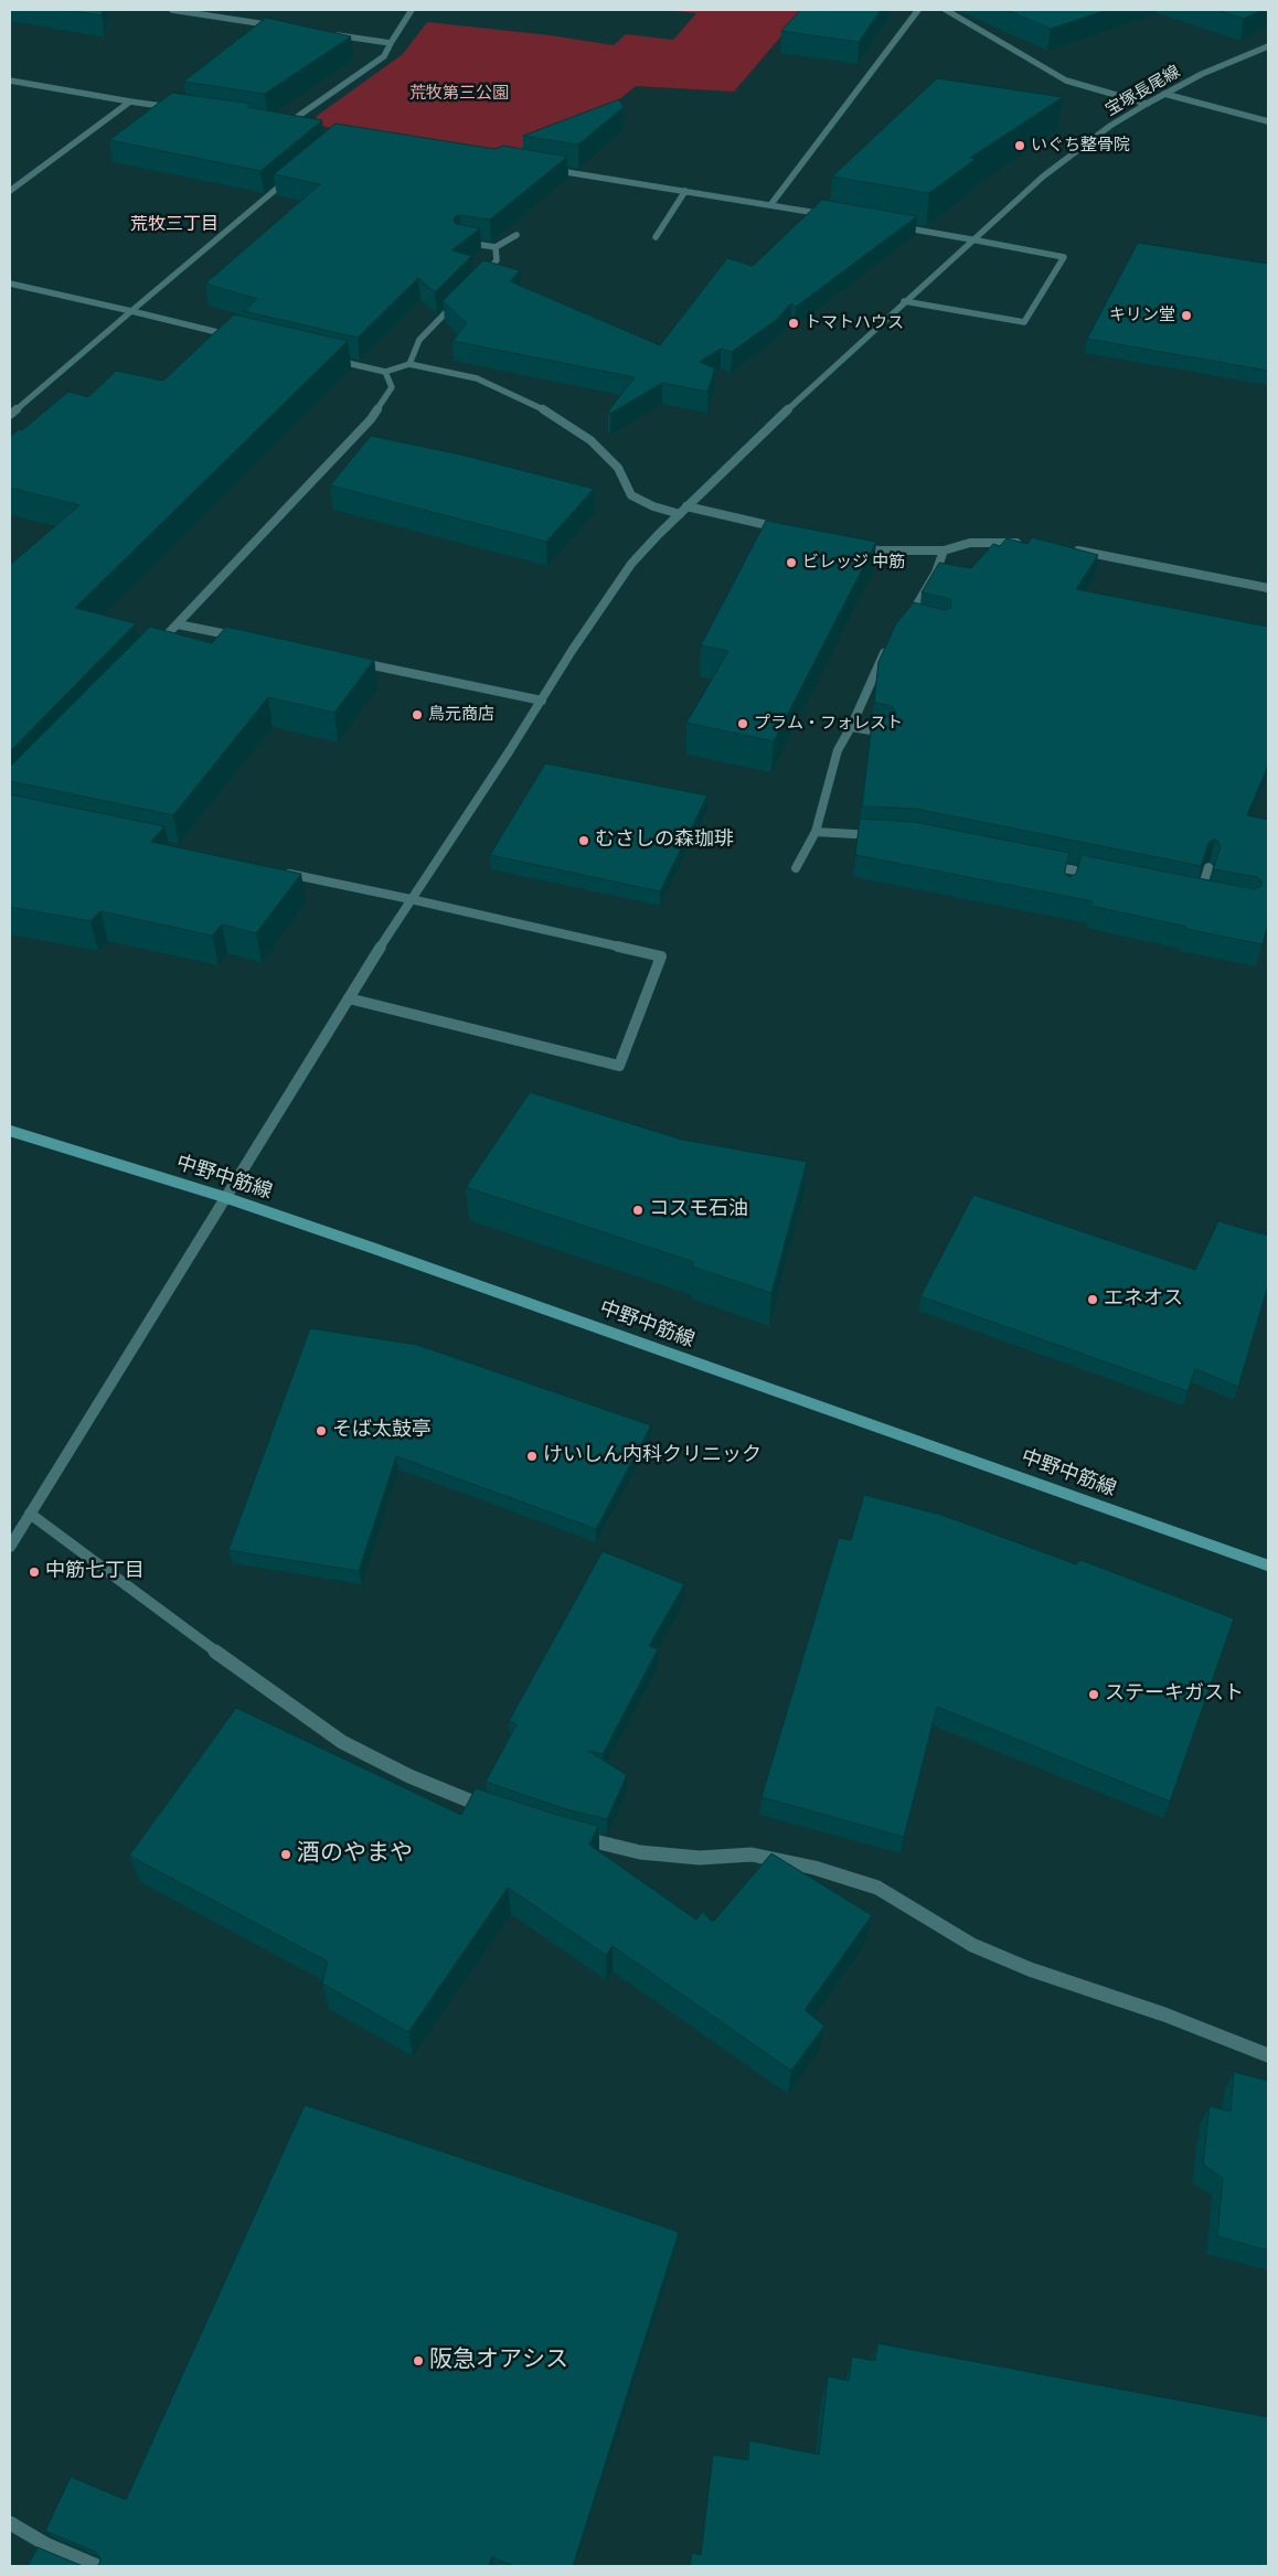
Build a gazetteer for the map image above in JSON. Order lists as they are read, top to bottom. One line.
{"streets":{"main road":["中野中筋線"],"street":["宝塚長尾線"]},"crossings":[["宝塚長尾線","中野中筋線"]],"districts":["荒牧三丁目"],"parks":["荒牧第三公園"],"places":["いぐち整骨院","キリン堂","トマトハウス","ビレッジ 中筋","鳥元商店","プラム・フォレスト","むさしの森珈琲","コスモ石油","エネオス","そば太鼓亭","けいしん内科クリニック","中筋七丁目","ステーキガスト","酒のやまや","阪急オアシス"]}
